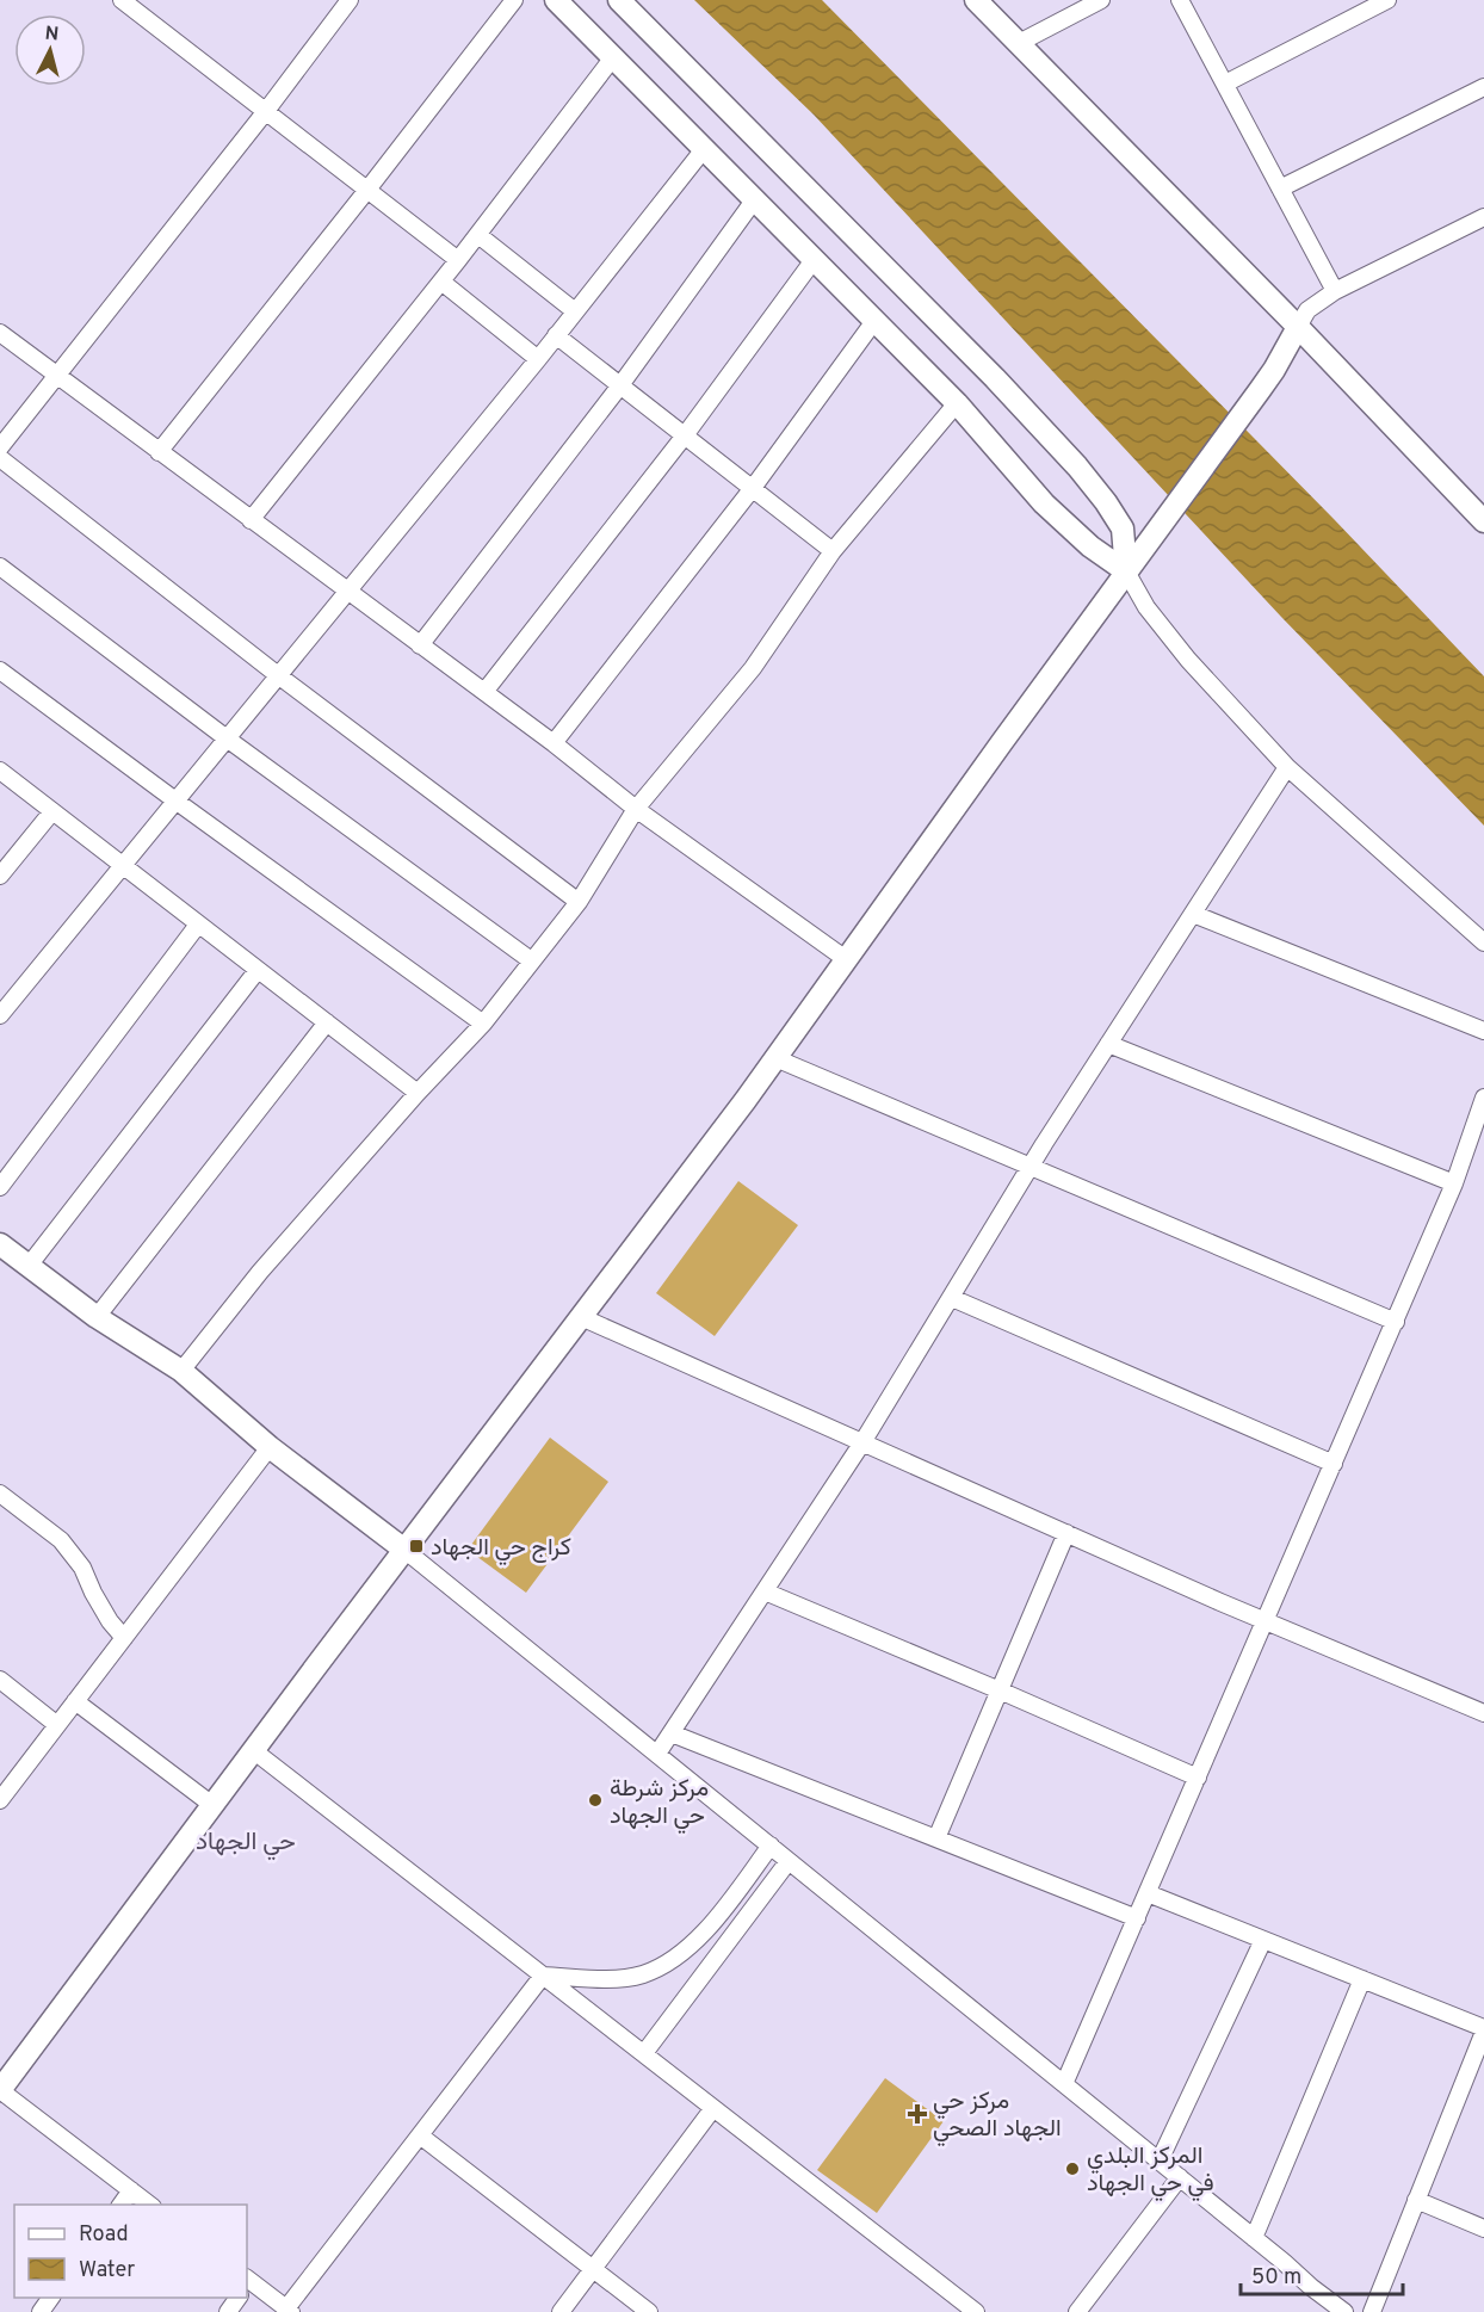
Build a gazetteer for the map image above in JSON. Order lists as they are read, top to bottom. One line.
{"districts":["حي الجهاد"],"places":{"transit":["كراج حي الجهاد"],"other":["مركز شرطة حي الجهاد","المركز البلدي في حي الجهاد"],"health":["مركز حي الجهاد الصحي"]},"legend":["Road","Water"],"scale_bar":"50 m","north":"top"}
